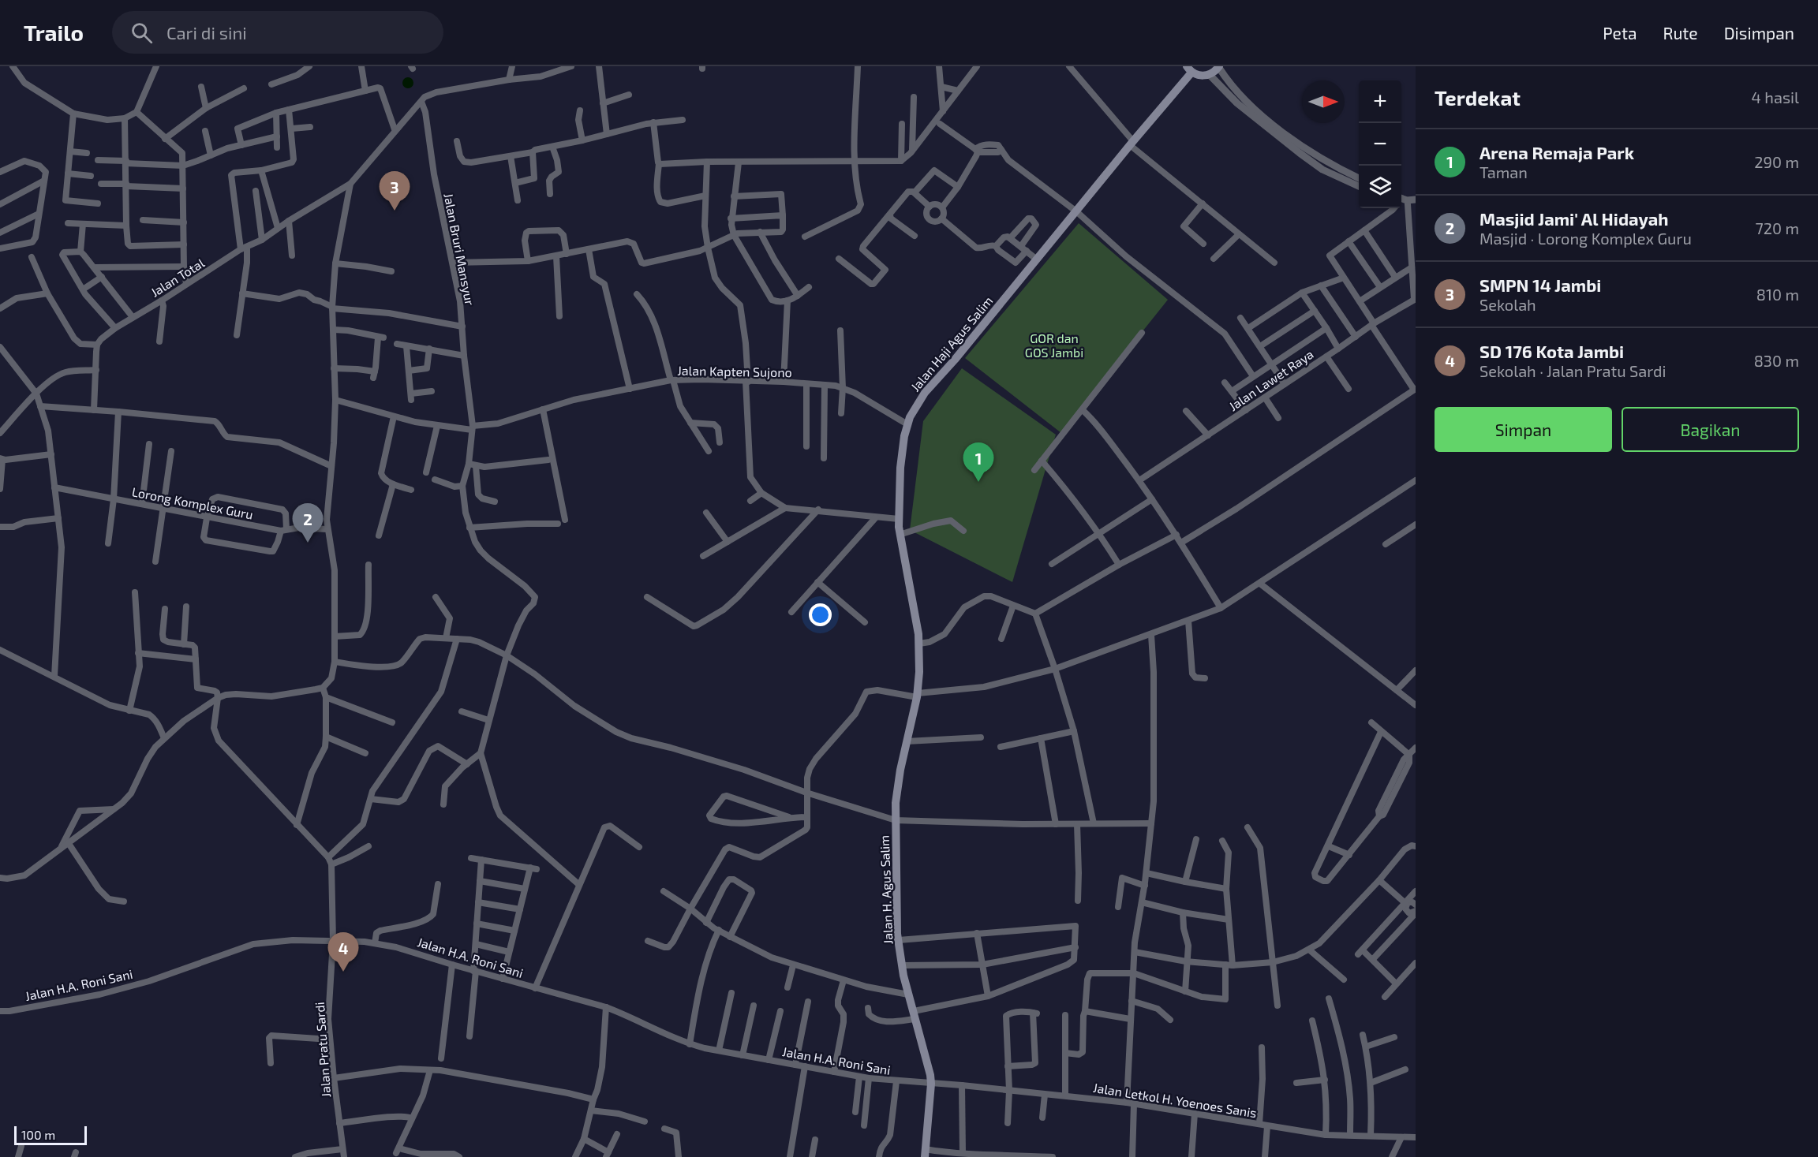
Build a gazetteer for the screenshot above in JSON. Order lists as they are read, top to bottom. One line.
{"streets":{"main road":["Jalan Haji Agus Salim","Jalan H. Agus Salim"],"street":["Jalan Bruri Mansyur","Jalan Total","Jalan Kapten Sujono","Jalan Lawet Raya","Lorong Komplex Guru","Jalan H.A. Roni Sani","Jalan Pratu Sardi","Jalan Letkol H. Yoenoes Sanis"]},"crossings":[["Jalan Bruri Mansyur","Jalan Kapten Sujono"],["Jalan Haji Agus Salim","Jalan Kapten Sujono"],["Jalan Haji Agus Salim","Jalan H. Agus Salim"],["Jalan H. Agus Salim","Jalan H.A. Roni Sani"],["Jalan H. Agus Salim","Jalan Letkol H. Yoenoes Sanis"],["Jalan H.A. Roni Sani","Jalan Pratu Sardi"],["Jalan H.A. Roni Sani","Jalan Letkol H. Yoenoes Sanis"]],"parks":["GOR dan GOS Jambi"],"scale_bar":"100 m","north":"right","page":{"header":"Trailo","search":"Cari di sini","nav":["Peta","Rute","Disimpan"],"heading":["Terdekat","4 hasil"],"map_buttons":["+","−"],"list":[{"mark":"1","name":"Arena Remaja Park","note":"Taman","value":"290 m"},{"mark":"2","name":"Masjid Jami' Al Hidayah","note":"Masjid · Lorong Komplex Guru","value":"720 m"},{"mark":"3","name":"SMPN 14 Jambi","note":"Sekolah","value":"810 m"},{"mark":"4","name":"SD 176 Kota Jambi","note":"Sekolah · Jalan Pratu Sardi","value":"830 m"}],"pins":["3","1","2","4"],"buttons":["Simpan","Bagikan"],"scale":"100 m"}}
